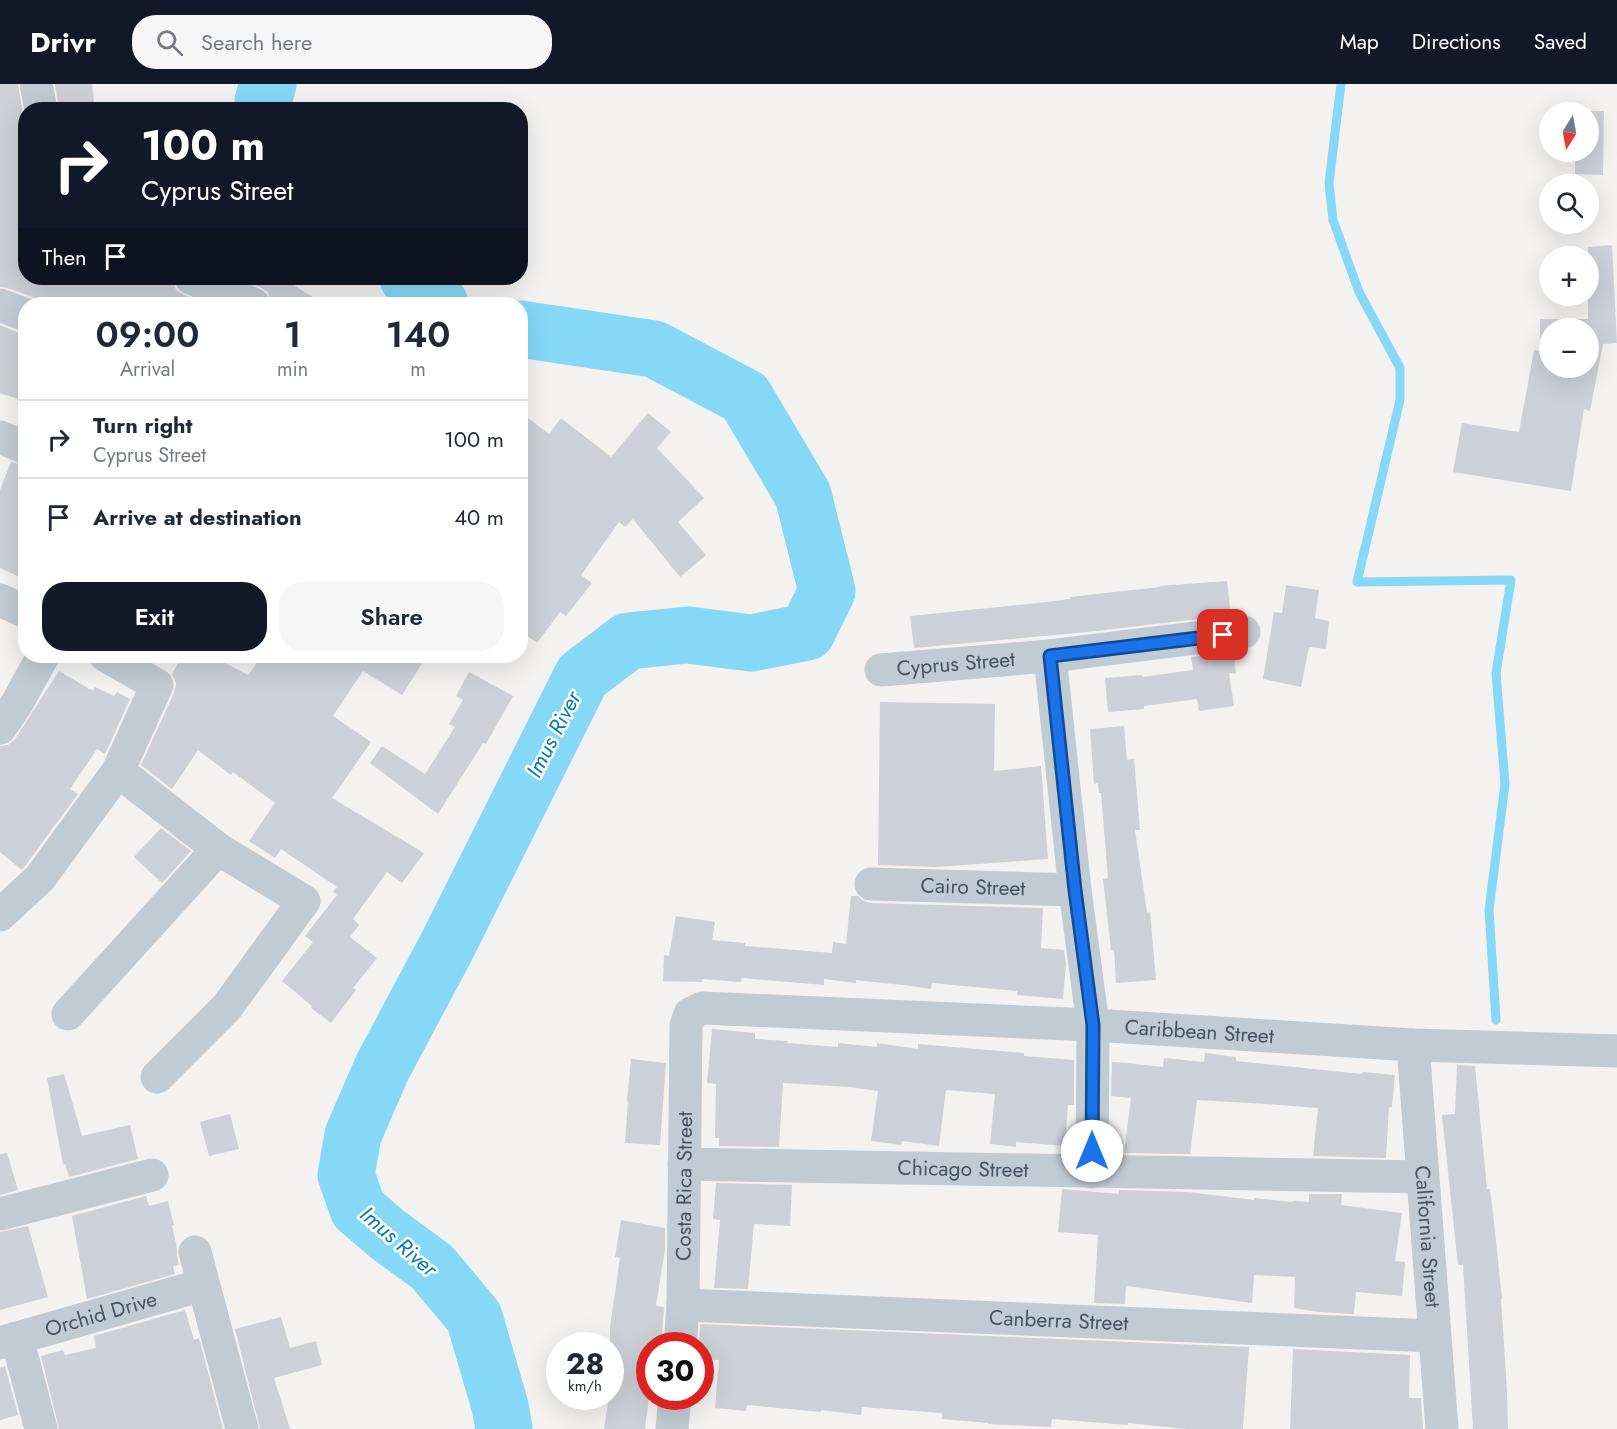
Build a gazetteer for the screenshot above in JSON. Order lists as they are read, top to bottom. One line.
{"streets":{"street":["Cyprus Street","Cairo Street","Caribbean Street","Chicago Street","Costa Rica Street","California Street","Orchid Drive","Canberra Street"]},"crossings":[["Caribbean Street","Costa Rica Street"],["Caribbean Street","California Street"],["Chicago Street","Costa Rica Street"],["Chicago Street","California Street"],["Costa Rica Street","Canberra Street"],["California Street","Canberra Street"]],"water":["Imus River"],"north":"bottom","page":{"header":"Drivr","search":"Search here","nav":["Map","Directions","Saved"],"map_buttons":["+","−"],"turn":["100 m","Cyprus Street"],"then":"Then","eta":["09:00","Arrival","1","min","140","m"],"list":[{"name":"Turn right","note":"Cyprus Street","value":"100 m"},{"name":"Arrive at destination","value":"40 m"}],"buttons":["Exit","Share"],"speed":"28 km/h","limit":"30"}}
